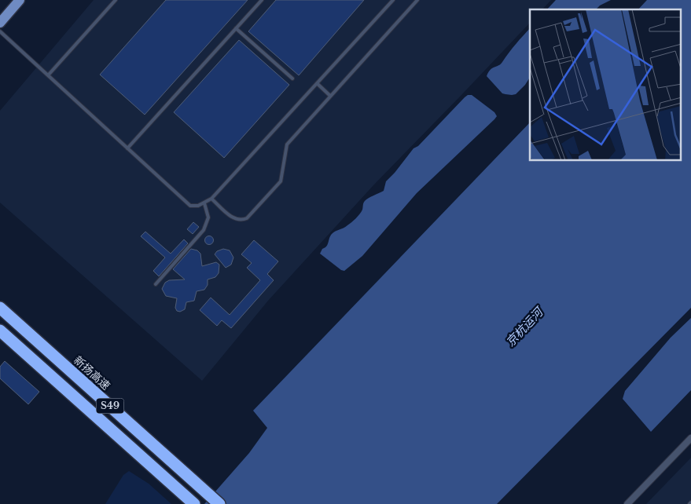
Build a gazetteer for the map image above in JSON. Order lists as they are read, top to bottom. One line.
{"streets":{"highway":["新扬高速","S49"]},"water":["京杭运河"]}
